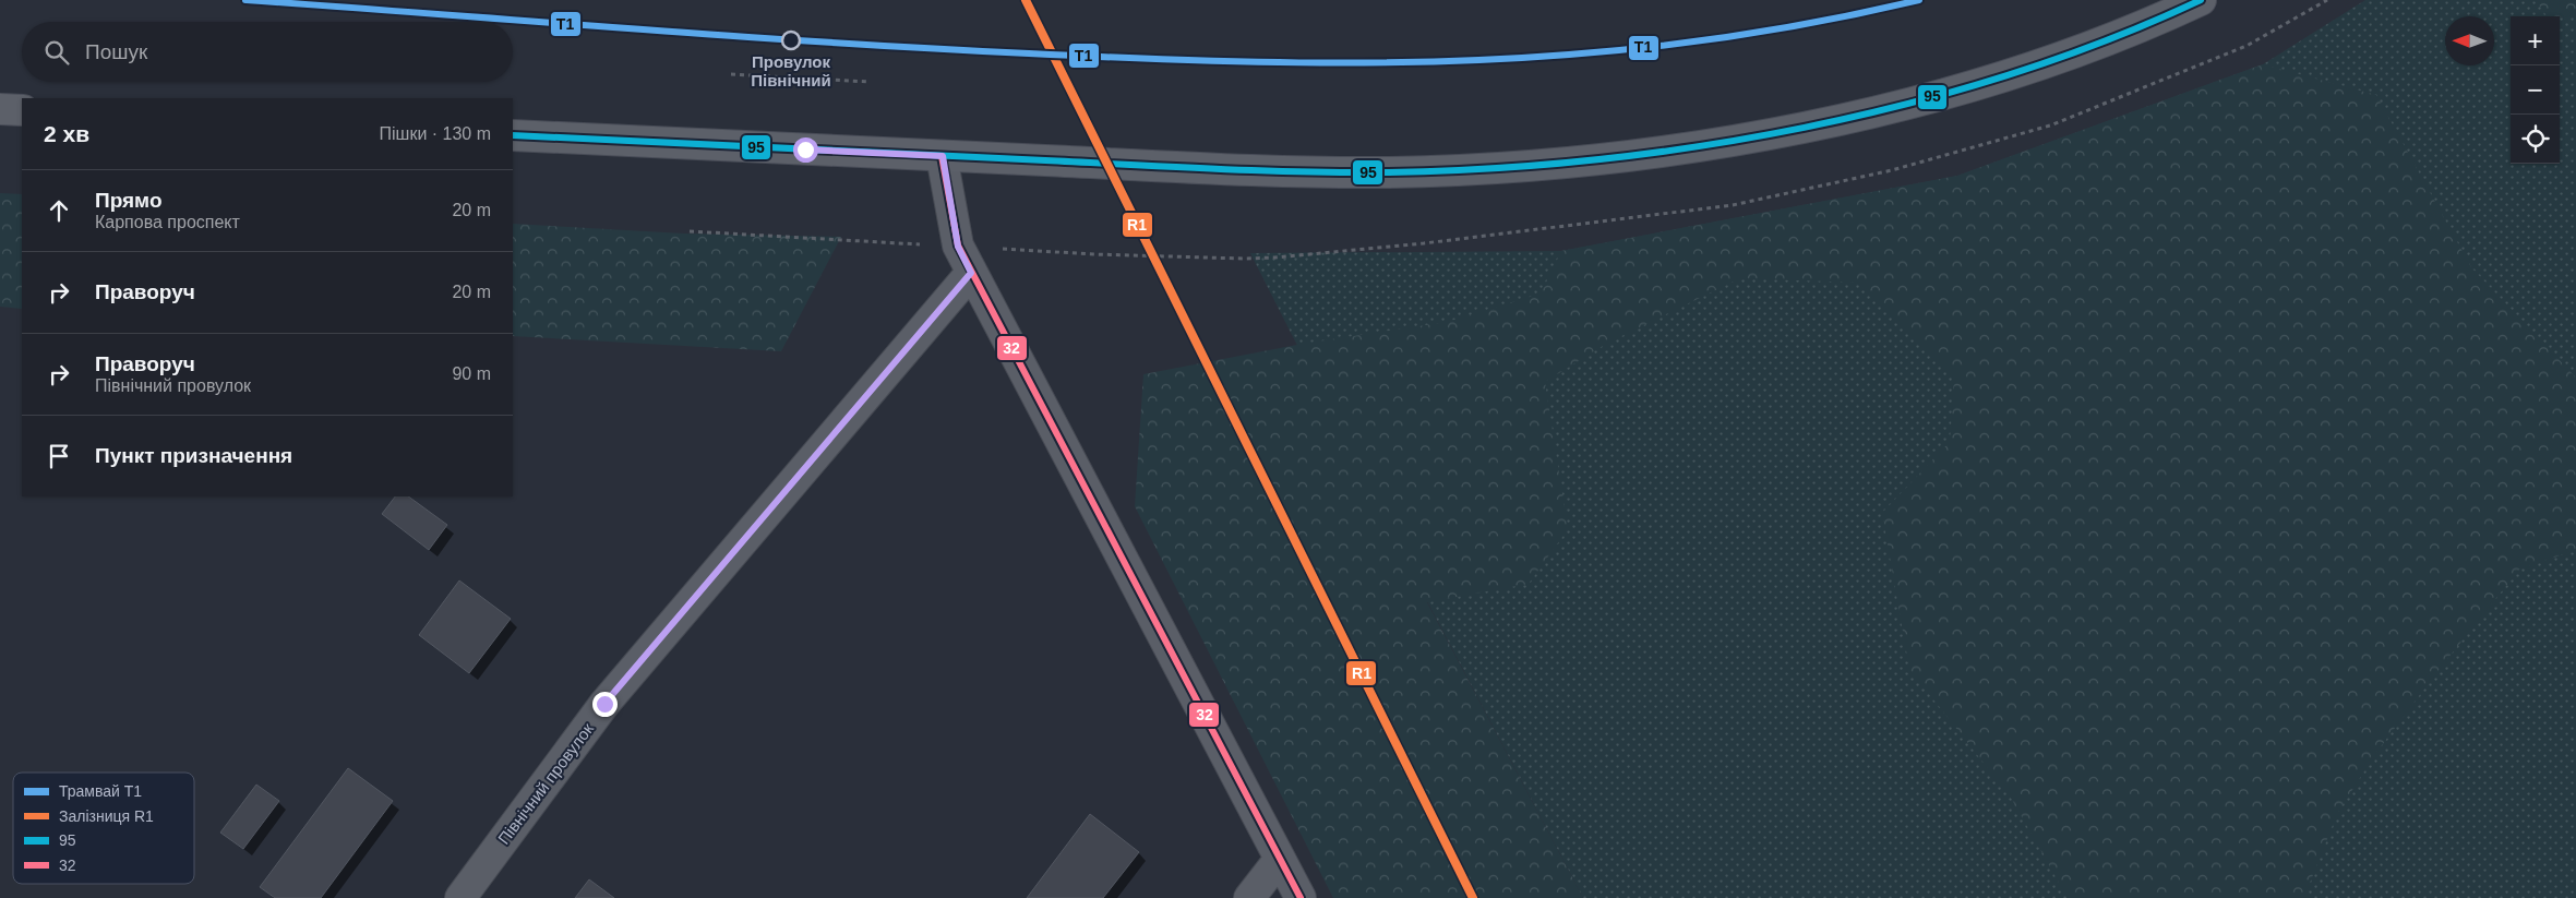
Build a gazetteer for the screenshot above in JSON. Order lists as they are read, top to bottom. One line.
{"streets":{"street":["Північний провулок"]},"places":["Провулок Північний"],"lines":["tram line T1","rail line R1","transit line 95","transit line 32"],"legend":["Трамвай T1","Залізниця R1","95","32"],"north":"left","page":{"map_buttons":["+","−"],"search":"Пошук","heading":["2 хв","Пішки · 130 m"],"list":[["Прямо","Карпова проспект","20 m"],["Праворуч","20 m"],["Праворуч","Північний провулок","90 m"],"Пункт призначення"]}}
